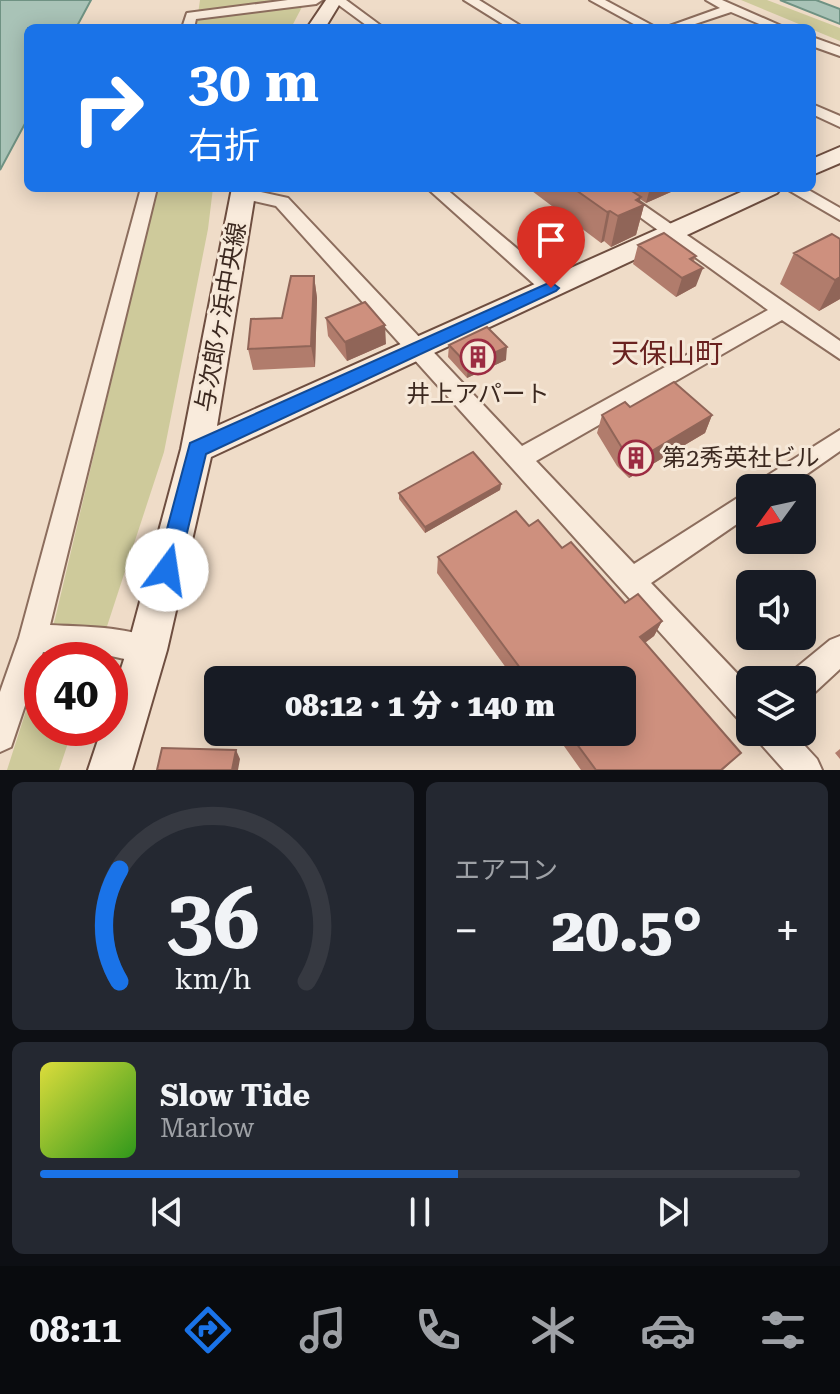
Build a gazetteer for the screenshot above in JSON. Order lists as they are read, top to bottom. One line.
{"streets":{"street":["与次郎ヶ浜中央線"]},"districts":["天保山町"],"places":{"building":["井上アパート","第2秀英社ビル"]},"north":"bottom left","page":{"turn":["30 m","右折"],"limit":"40","trip":"08:12 · 1 分 · 140 m","tile":"エアコン","heat":["−","20.5°","+"],"song":["Slow Tide","Marlow"],"tabs":"08:11","gauge":["36","km/h"]}}
